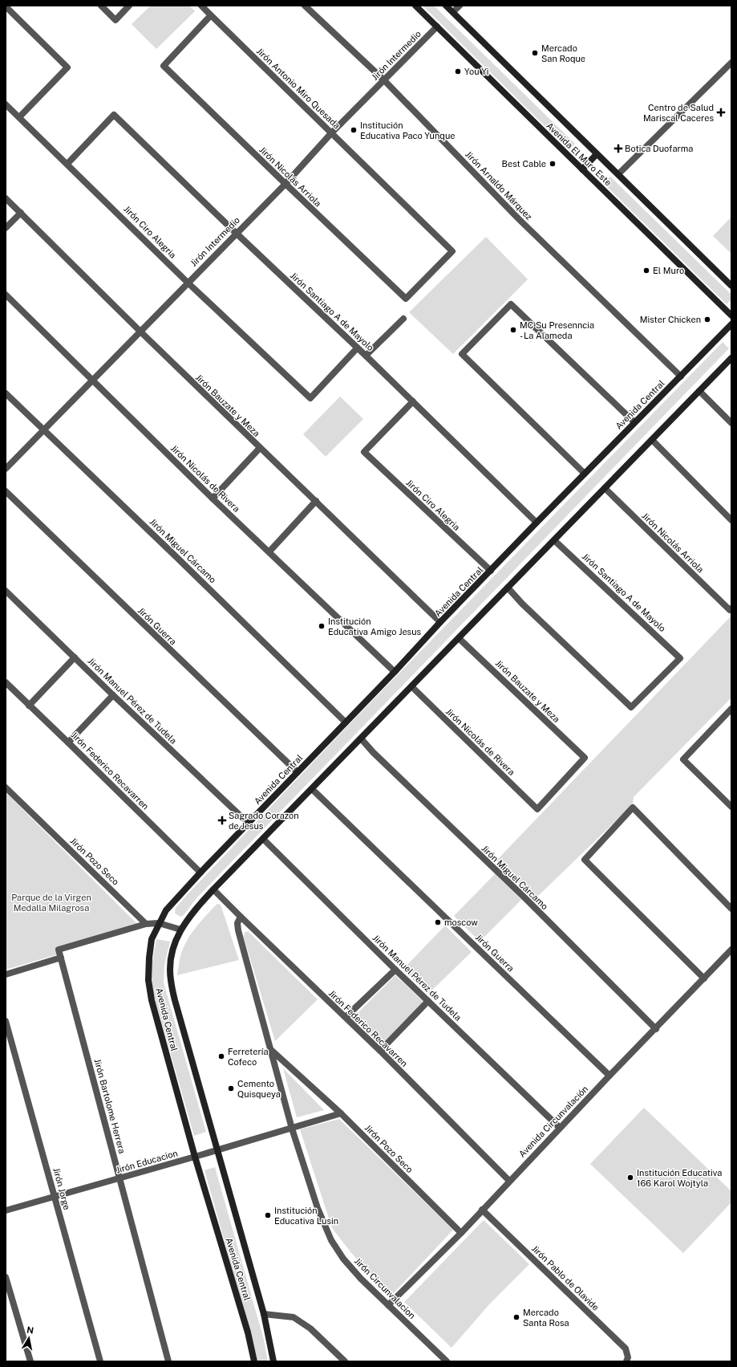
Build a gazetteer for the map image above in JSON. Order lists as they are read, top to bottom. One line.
{"streets":{"main road":["Avenida El Muro Este","Avenida Central"],"street":["Jirón Intermedio","Jirón Antonio Miro Quesada","Jirón Nicolás Arriola","Jirón Arnaldo Márquez","Jirón Ciro Alegria","Jirón Santiago A de Mayolo","Jirón Bauzate y Meza","Jirón Nicolás de Rivera","Jirón Miguel Cárcamo","Jirón Guerra","Jirón Manuel Pérez de Tudela","Jirón Federico Recavarren","Jirón Pozo Seco","Jirón Bartolome Herrera","Avenida Circunvalación","Jirón Educacion","Jirón Jorge","Jirón Pablo de Olavide","Jirón Circunvalacion"]},"crossings":[["Jirón Intermedio","Jirón Antonio Miro Quesada"],["Jirón Intermedio","Avenida El Muro Este"],["Jirón Intermedio","Jirón Nicolás Arriola"],["Jirón Intermedio","Jirón Arnaldo Márquez"],["Jirón Intermedio","Jirón Ciro Alegria"],["Jirón Intermedio","Jirón Santiago A de Mayolo"],["Jirón Intermedio","Jirón Bauzate y Meza"],["Jirón Intermedio","Jirón Nicolás de Rivera"],["Jirón Intermedio","Jirón Miguel Cárcamo"],["Jirón Antonio Miro Quesada","Jirón Nicolás Arriola"],["Jirón Nicolás Arriola","Avenida Central"],["Jirón Arnaldo Márquez","Avenida Central"],["Jirón Ciro Alegria","Jirón Santiago A de Mayolo"],["Jirón Ciro Alegria","Avenida Central"],["Jirón Santiago A de Mayolo","Avenida Central"],["Avenida Central","Jirón Bauzate y Meza"],["Avenida Central","Jirón Nicolás de Rivera"],["Avenida Central","Jirón Miguel Cárcamo"],["Avenida Central","Jirón Guerra"],["Avenida Central","Jirón Manuel Pérez de Tudela"],["Avenida Central","Jirón Federico Recavarren"],["Avenida Central","Jirón Educacion"],["Jirón Bauzate y Meza","Jirón Nicolás de Rivera"],["Jirón Miguel Cárcamo","Avenida Circunvalación"],["Jirón Guerra","Avenida Circunvalación"],["Jirón Manuel Pérez de Tudela","Avenida Circunvalación"],["Jirón Federico Recavarren","Avenida Circunvalación"],["Jirón Federico Recavarren","Jirón Circunvalacion"],["Jirón Pozo Seco","Jirón Bartolome Herrera"],["Jirón Pozo Seco","Avenida Circunvalación"],["Jirón Pozo Seco","Jirón Circunvalacion"],["Jirón Bartolome Herrera","Jirón Educacion"],["Avenida Circunvalación","Jirón Pablo de Olavide"],["Avenida Circunvalación","Jirón Circunvalacion"],["Jirón Educacion","Jirón Jorge"],["Jirón Educacion","Jirón Circunvalacion"]],"parks":["Parque de la Virgen Medalla Milagrosa"],"places":{"other":["Mercado San Roque","You Yi","Institución Educativa Paco Yunque","Best Cable","El Muro","Mister Chicken","MC Su Presenncia - La Alameda","Institución Educativa Amigo Jesus","moscow","Ferretería Cofeco","Cemento Quisqueya","Institución Educativa 166 Karol Wojtyla","Institución Educativa Lusin","Mercado Santa Rosa"],"health":["Centro de Salud Mariscal Caceres","Botica Duofarma","Sagrado Corazon de Jesus"]},"north":"top"}
